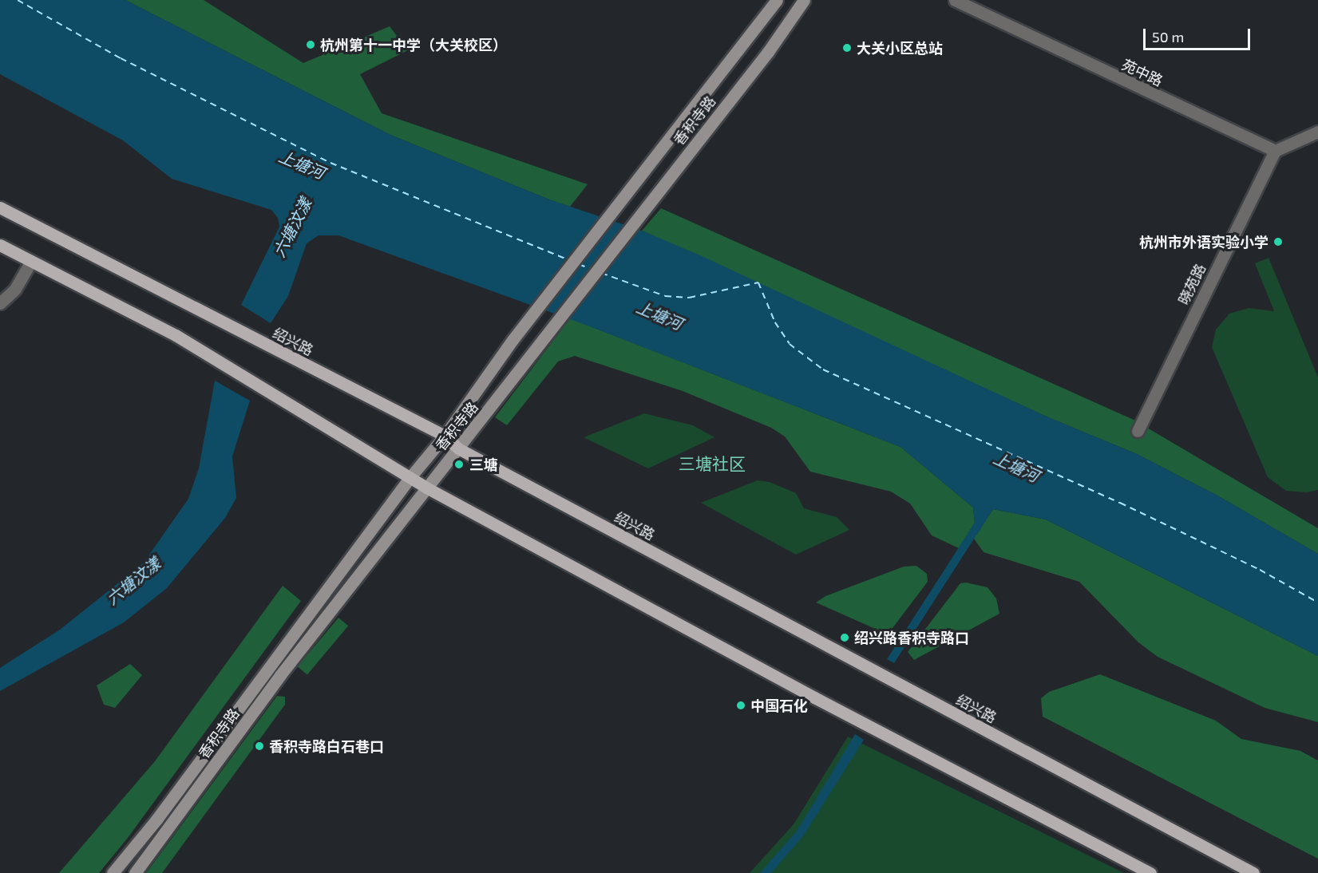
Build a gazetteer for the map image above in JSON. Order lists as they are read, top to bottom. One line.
{"streets":{"main road":["香积寺路","绍兴路"],"street":["苑中路","晓苑路"]},"crossings":[["苑中路","晓苑路"],["香积寺路","绍兴路"]],"districts":["三塘社区"],"water":["上塘河","六塘汶漾"],"places":["杭州第十一中学（大关校区）","大关小区总站","杭州市外语实验小学","三塘","绍兴路香积寺路口","中国石化","香积寺路白石巷口"],"scale_bar":"50 m"}
